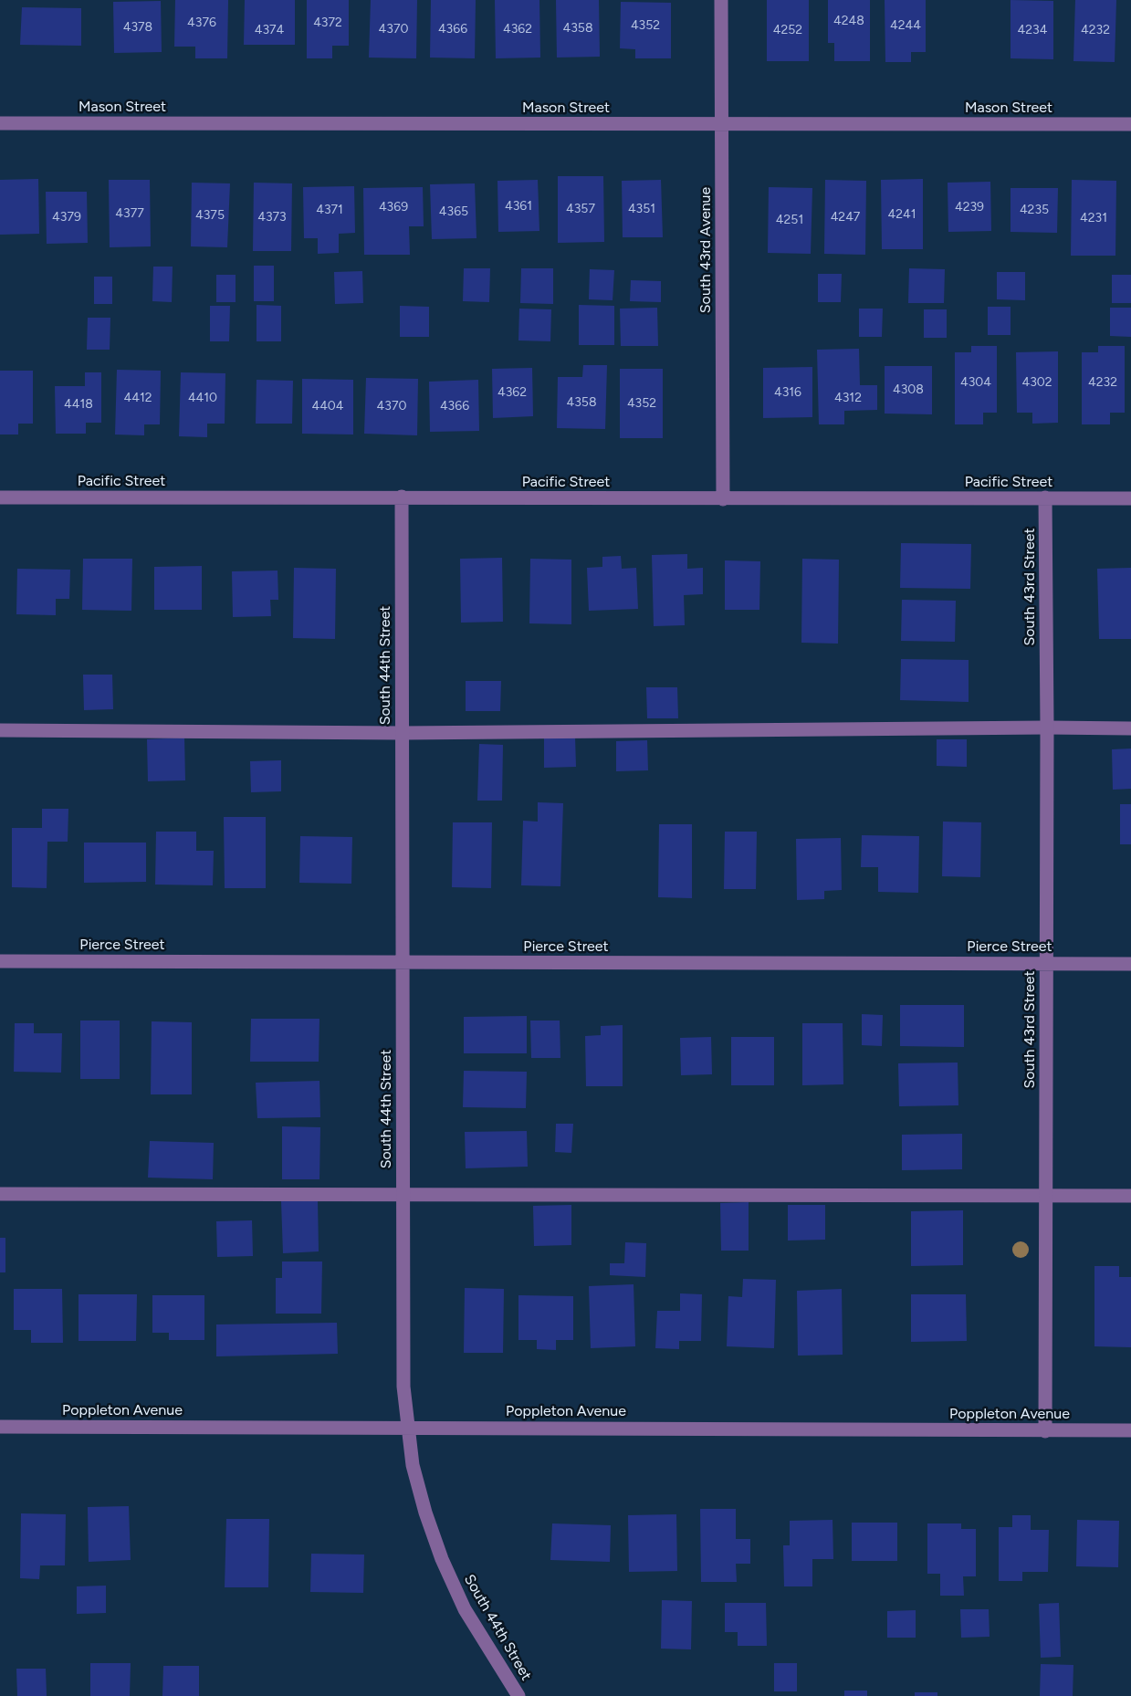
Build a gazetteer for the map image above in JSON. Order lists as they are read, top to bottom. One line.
{"streets":{"street":["Mason Street","South 43rd Avenue","Pacific Street","South 43rd Street","South 44th Street","Pierce Street","Poppleton Avenue"]},"crossings":[["Mason Street","South 43rd Avenue"],["South 43rd Avenue","Pacific Street"],["Pacific Street","South 43rd Street"],["Pacific Street","South 44th Street"],["South 43rd Street","Pierce Street"],["South 43rd Street","Poppleton Avenue"],["South 44th Street","Pierce Street"],["South 44th Street","Poppleton Avenue"]],"house_numbers":["4248","4376","4372","4352","4244","4378","4358","4370","4366","4362","4374","4252","4234","4232","4361","4369","4239","4357","4351","4371","4235","4365","4377","4241","4375","4379","4373","4247","4231","4251","4304","4302","4232","4308","4362","4316","4412","4410","4312","4358","4352","4418","4404","4370","4366"]}
